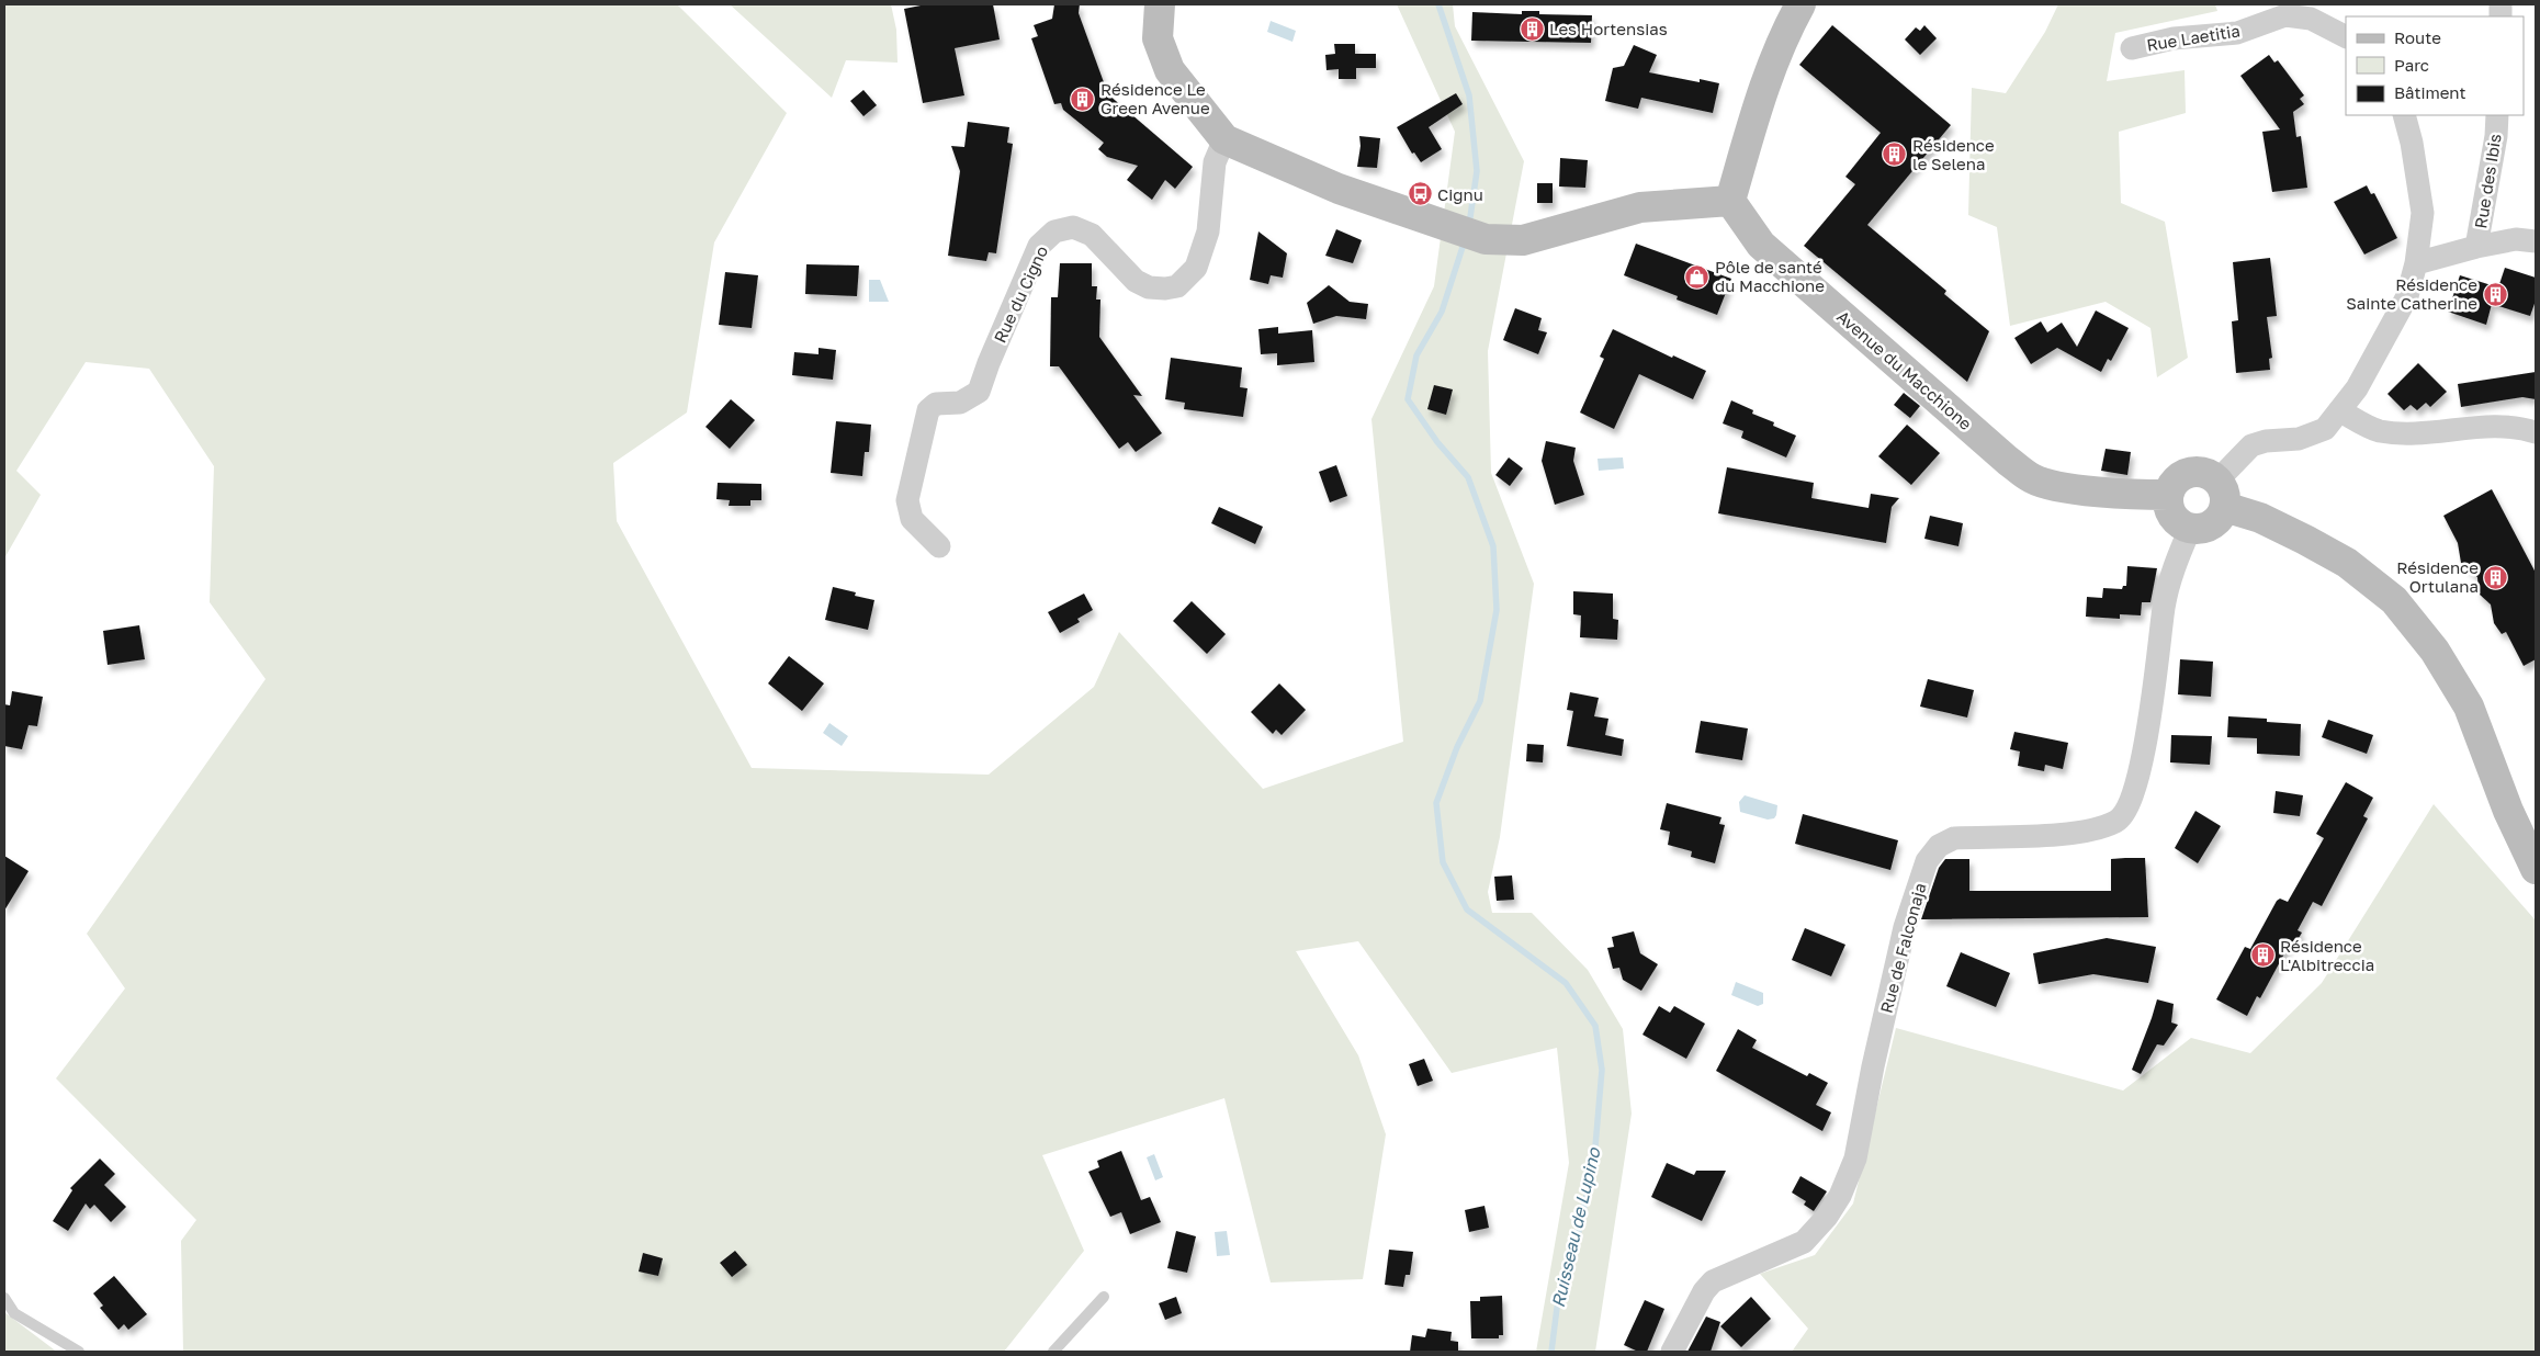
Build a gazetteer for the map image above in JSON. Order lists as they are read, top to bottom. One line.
{"streets":{"main road":["Avenue du Macchione"],"street":["Rue Laetitia","Rue des Ibis","Rue du Cigno","Rue de Falconaja"]},"crossings":[["Avenue du Macchione","Rue de Falconaja"]],"water":["Ruisseau de Lupino"],"places":{"building":["Les Hortensias","Résidence Le Green Avenue","Résidence le Selena","Résidence Sainte Catherine","Résidence Ortulana","Résidence L'Albitreccia"],"bus stop":["Cignu"],"shop":["Pôle de santé du Macchione"]},"legend":["Route","Parc","Bâtiment"]}
